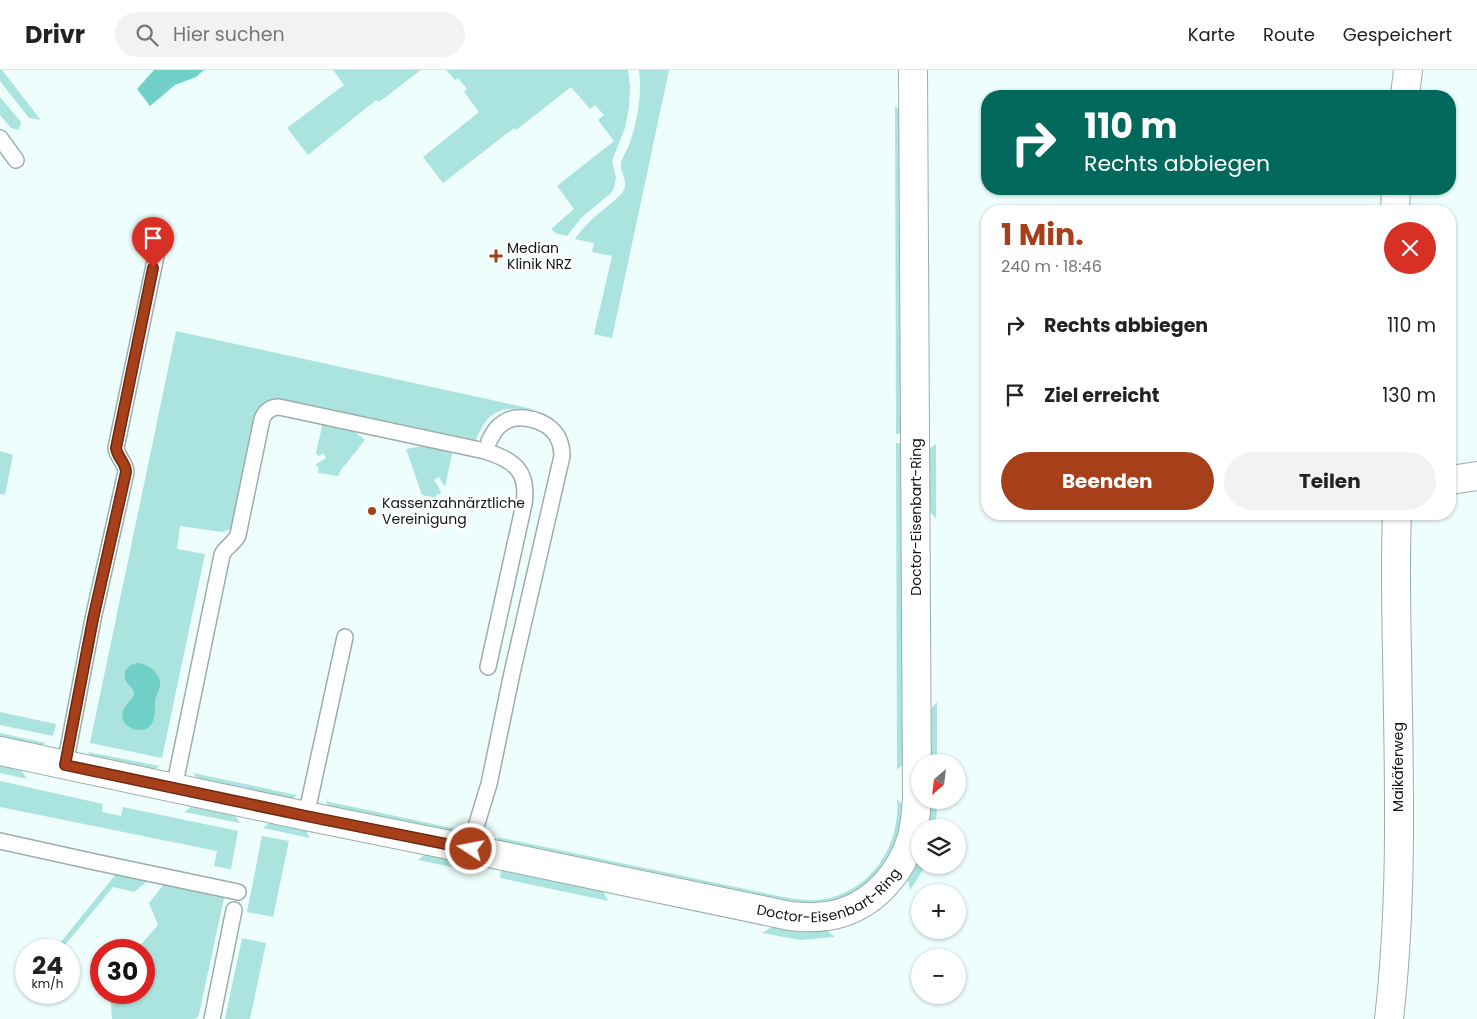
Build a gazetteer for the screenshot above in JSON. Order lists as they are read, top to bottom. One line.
{"streets":{"street":["Doctor-Eisenbart-Ring","Maikäferweg"]},"places":{"health":["Median Klinik NRZ"],"other":["Kassenzahnärztliche Vereinigung"]},"north":"bottom left","page":{"header":"Drivr","search":"Hier suchen","nav":["Karte","Route","Gespeichert"],"turn":["110 m","Rechts abbiegen"],"heading":["1 Min.","240 m · 18:46"],"list":[{"name":"Rechts abbiegen","value":"110 m"},{"name":"Ziel erreicht","value":"130 m"}],"buttons":["Beenden","Teilen"],"map_buttons":["+","−"],"speed":"24 km/h","limit":"30"}}
